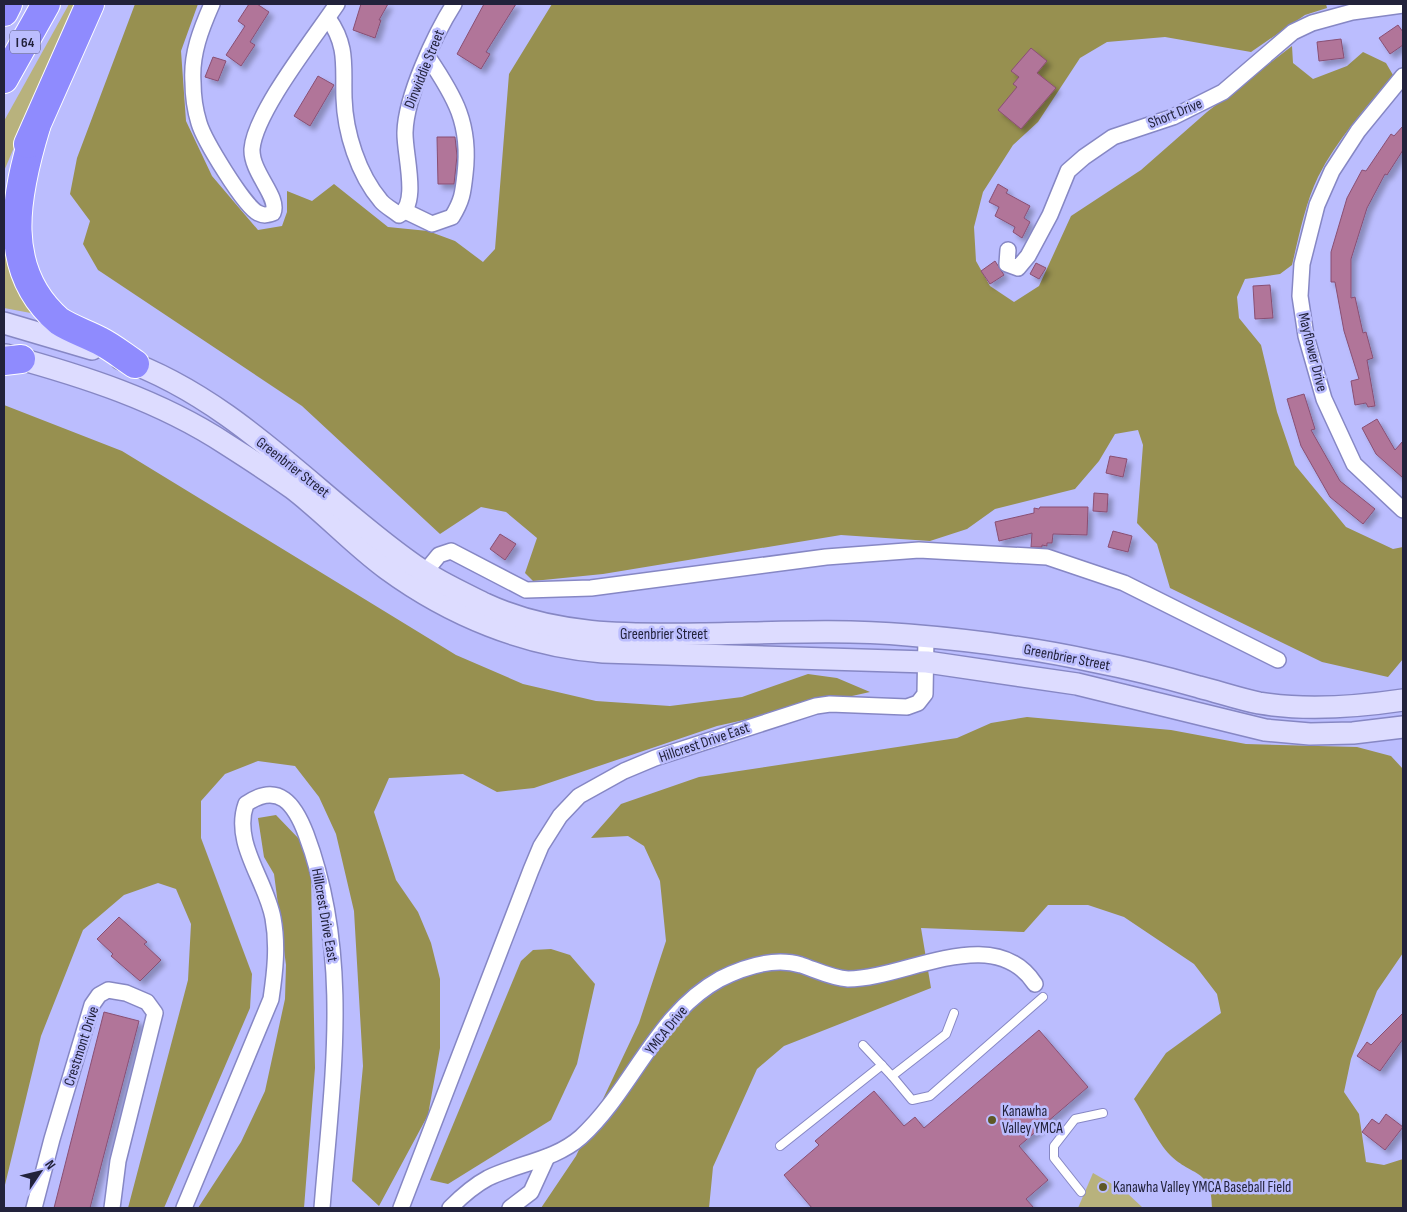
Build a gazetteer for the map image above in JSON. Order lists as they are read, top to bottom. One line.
{"streets":{"highway":["I 64"],"main road":["Greenbrier Street"],"street":["Dinwiddie Street","Short Drive","Mayflower Drive","Hillcrest Drive East","YMCA Drive","Crestmont Drive"]},"crossings":[["Greenbrier Street","Hillcrest Drive East"]],"places":["Kanawha Valley YMCA","Kanawha Valley YMCA Baseball Field"],"north":"top right"}
